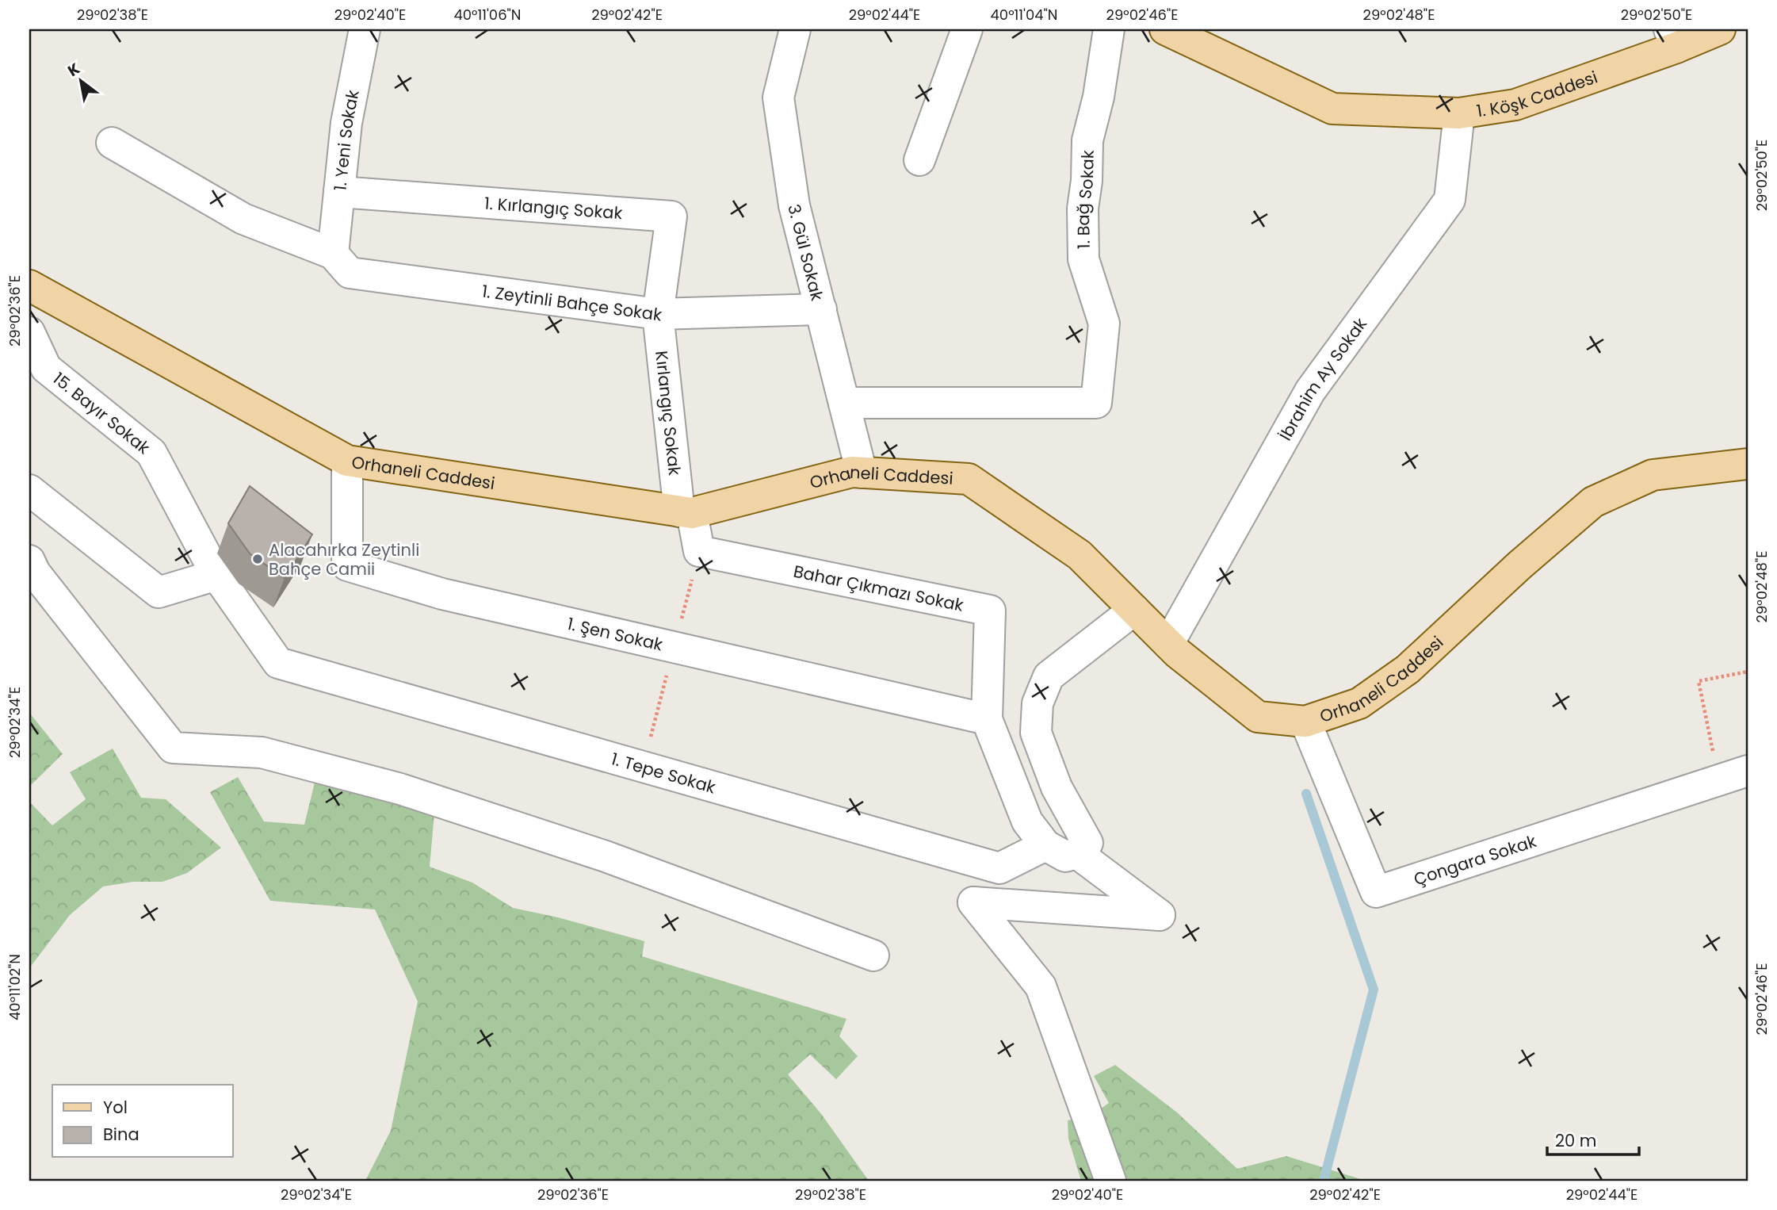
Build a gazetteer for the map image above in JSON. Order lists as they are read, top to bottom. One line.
{"streets":{"main road":["1. Köşk Caddesi","Orhaneli Caddesi"],"street":["1. Yeni Sokak","1. Bağ Sokak","1. Kırlangıç Sokak","3. Gül Sokak","1. Zeytinli Bahçe Sokak","İbrahim Ay Sokak","Kırlangıç Sokak","15. Bayır Sokak","Bahar Çıkmazı Sokak","1. Şen Sokak","1. Tepe Sokak","Çongara Sokak"]},"crossings":[["1. Köşk Caddesi","İbrahim Ay Sokak"],["1. Yeni Sokak","1. Kırlangıç Sokak"],["1. Yeni Sokak","1. Zeytinli Bahçe Sokak"],["1. Bağ Sokak","3. Gül Sokak"],["1. Kırlangıç Sokak","1. Zeytinli Bahçe Sokak"],["1. Kırlangıç Sokak","Kırlangıç Sokak"],["3. Gül Sokak","1. Zeytinli Bahçe Sokak"],["3. Gül Sokak","Orhaneli Caddesi"],["1. Zeytinli Bahçe Sokak","Kırlangıç Sokak"],["İbrahim Ay Sokak","Orhaneli Caddesi"],["Kırlangıç Sokak","Orhaneli Caddesi"],["15. Bayır Sokak","1. Tepe Sokak"],["Orhaneli Caddesi","1. Şen Sokak"],["Orhaneli Caddesi","Çongara Sokak"],["Bahar Çıkmazı Sokak","1. Şen Sokak"]],"places":["Alacahırka Zeytinli Bahçe Camii"],"legend":["Yol","Bina"],"scale_bar":"20 m","north":"top left","coordinates":["29°02'38\"E","29°02'40\"E","40°11'06\"N","29°02'42\"E","29°02'44\"E","40°11'04\"N","29°02'46\"E","29°02'48\"E","29°02'50\"E","29°02'36\"E","29°02'34\"E","40°11'02\"N"]}
